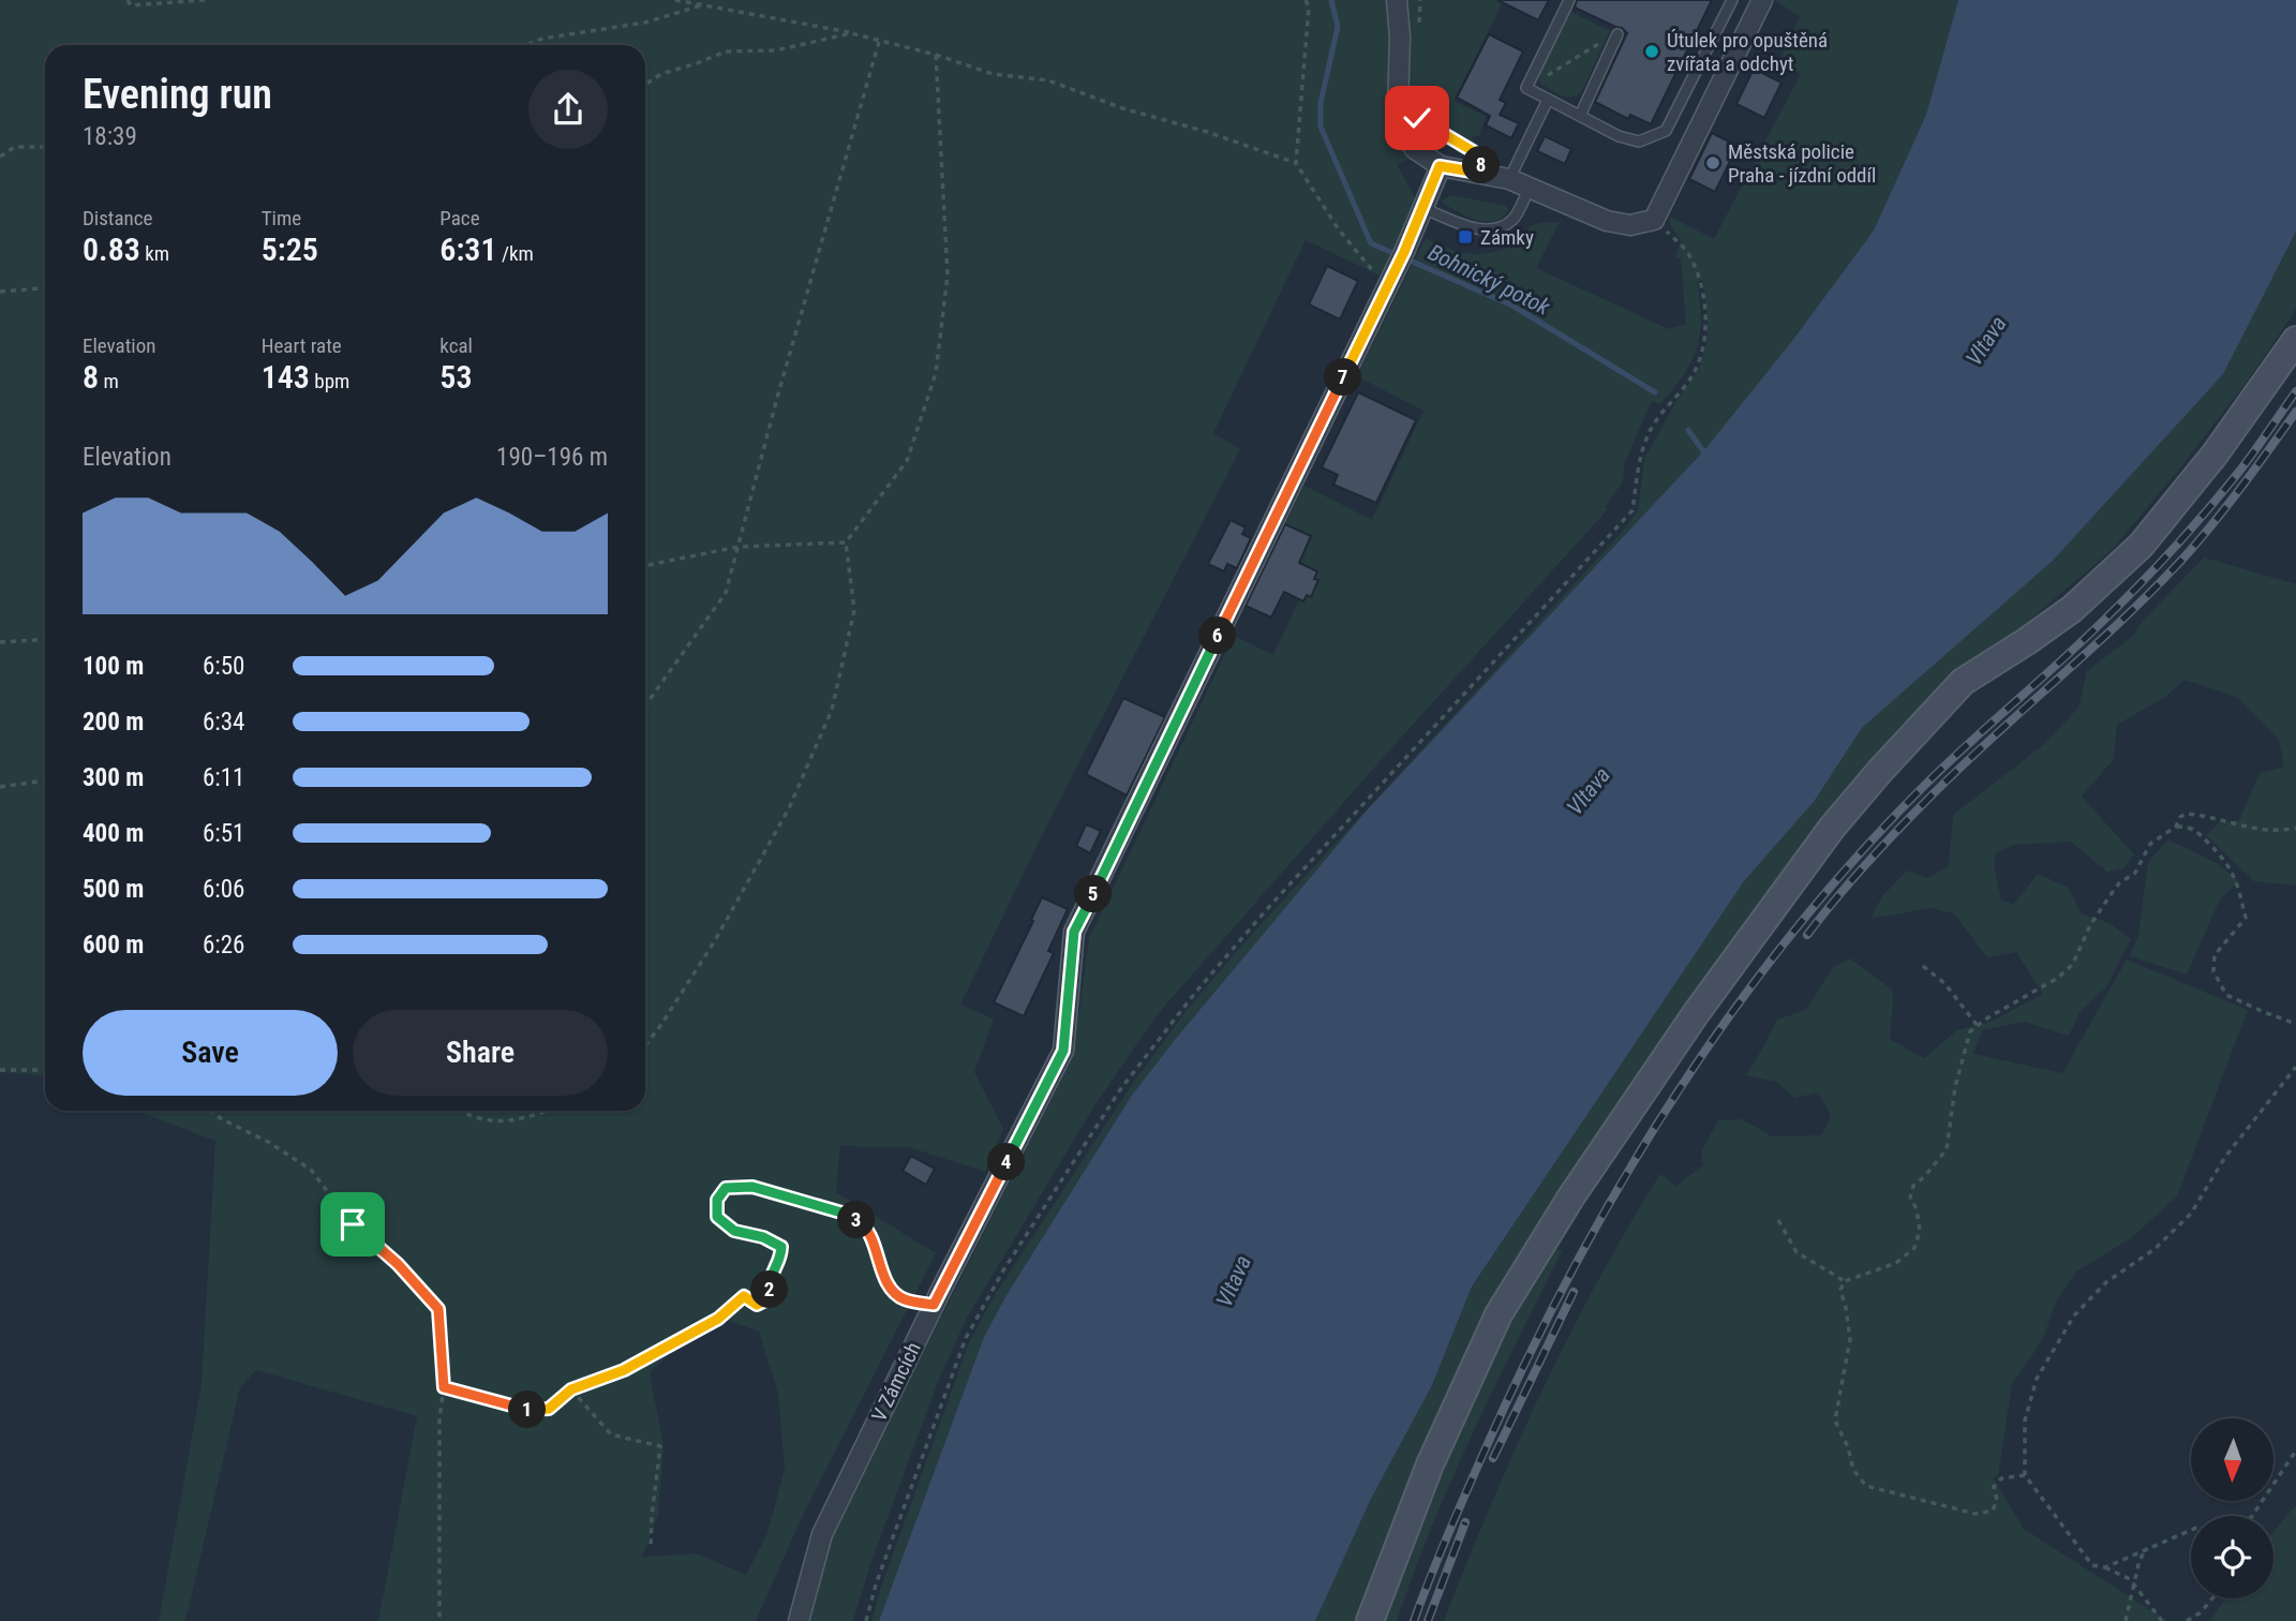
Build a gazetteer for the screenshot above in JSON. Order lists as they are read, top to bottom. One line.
{"streets":{"street":["V Zámcích"]},"water":["Bohnický potok","Vltava"],"places":{"other":["Útulek pro opuštěná zvířata a odchyt","Městská policie Praha - jízdní oddíl"],"transit":["Zámky"]},"north":"bottom","page":{"heading":["Evening run","18:39"],"pins":["8","7","6","5","4","3","2","1"],"stats":[["Distance","0.83 km"],["Time","5:25"],["Pace","6:31 /km"],["Elevation","8 m"],["Heart rate","143 bpm"],["kcal","53"]],"chart":["Elevation","190–196 m"],"list":[{"name":"100 m","note":"6:50"},{"name":"200 m","note":"6:34"},{"name":"300 m","note":"6:11"},{"name":"400 m","note":"6:51"},{"name":"500 m","note":"6:06"},{"name":"600 m","note":"6:26"}],"buttons":["Save","Share"]}}
